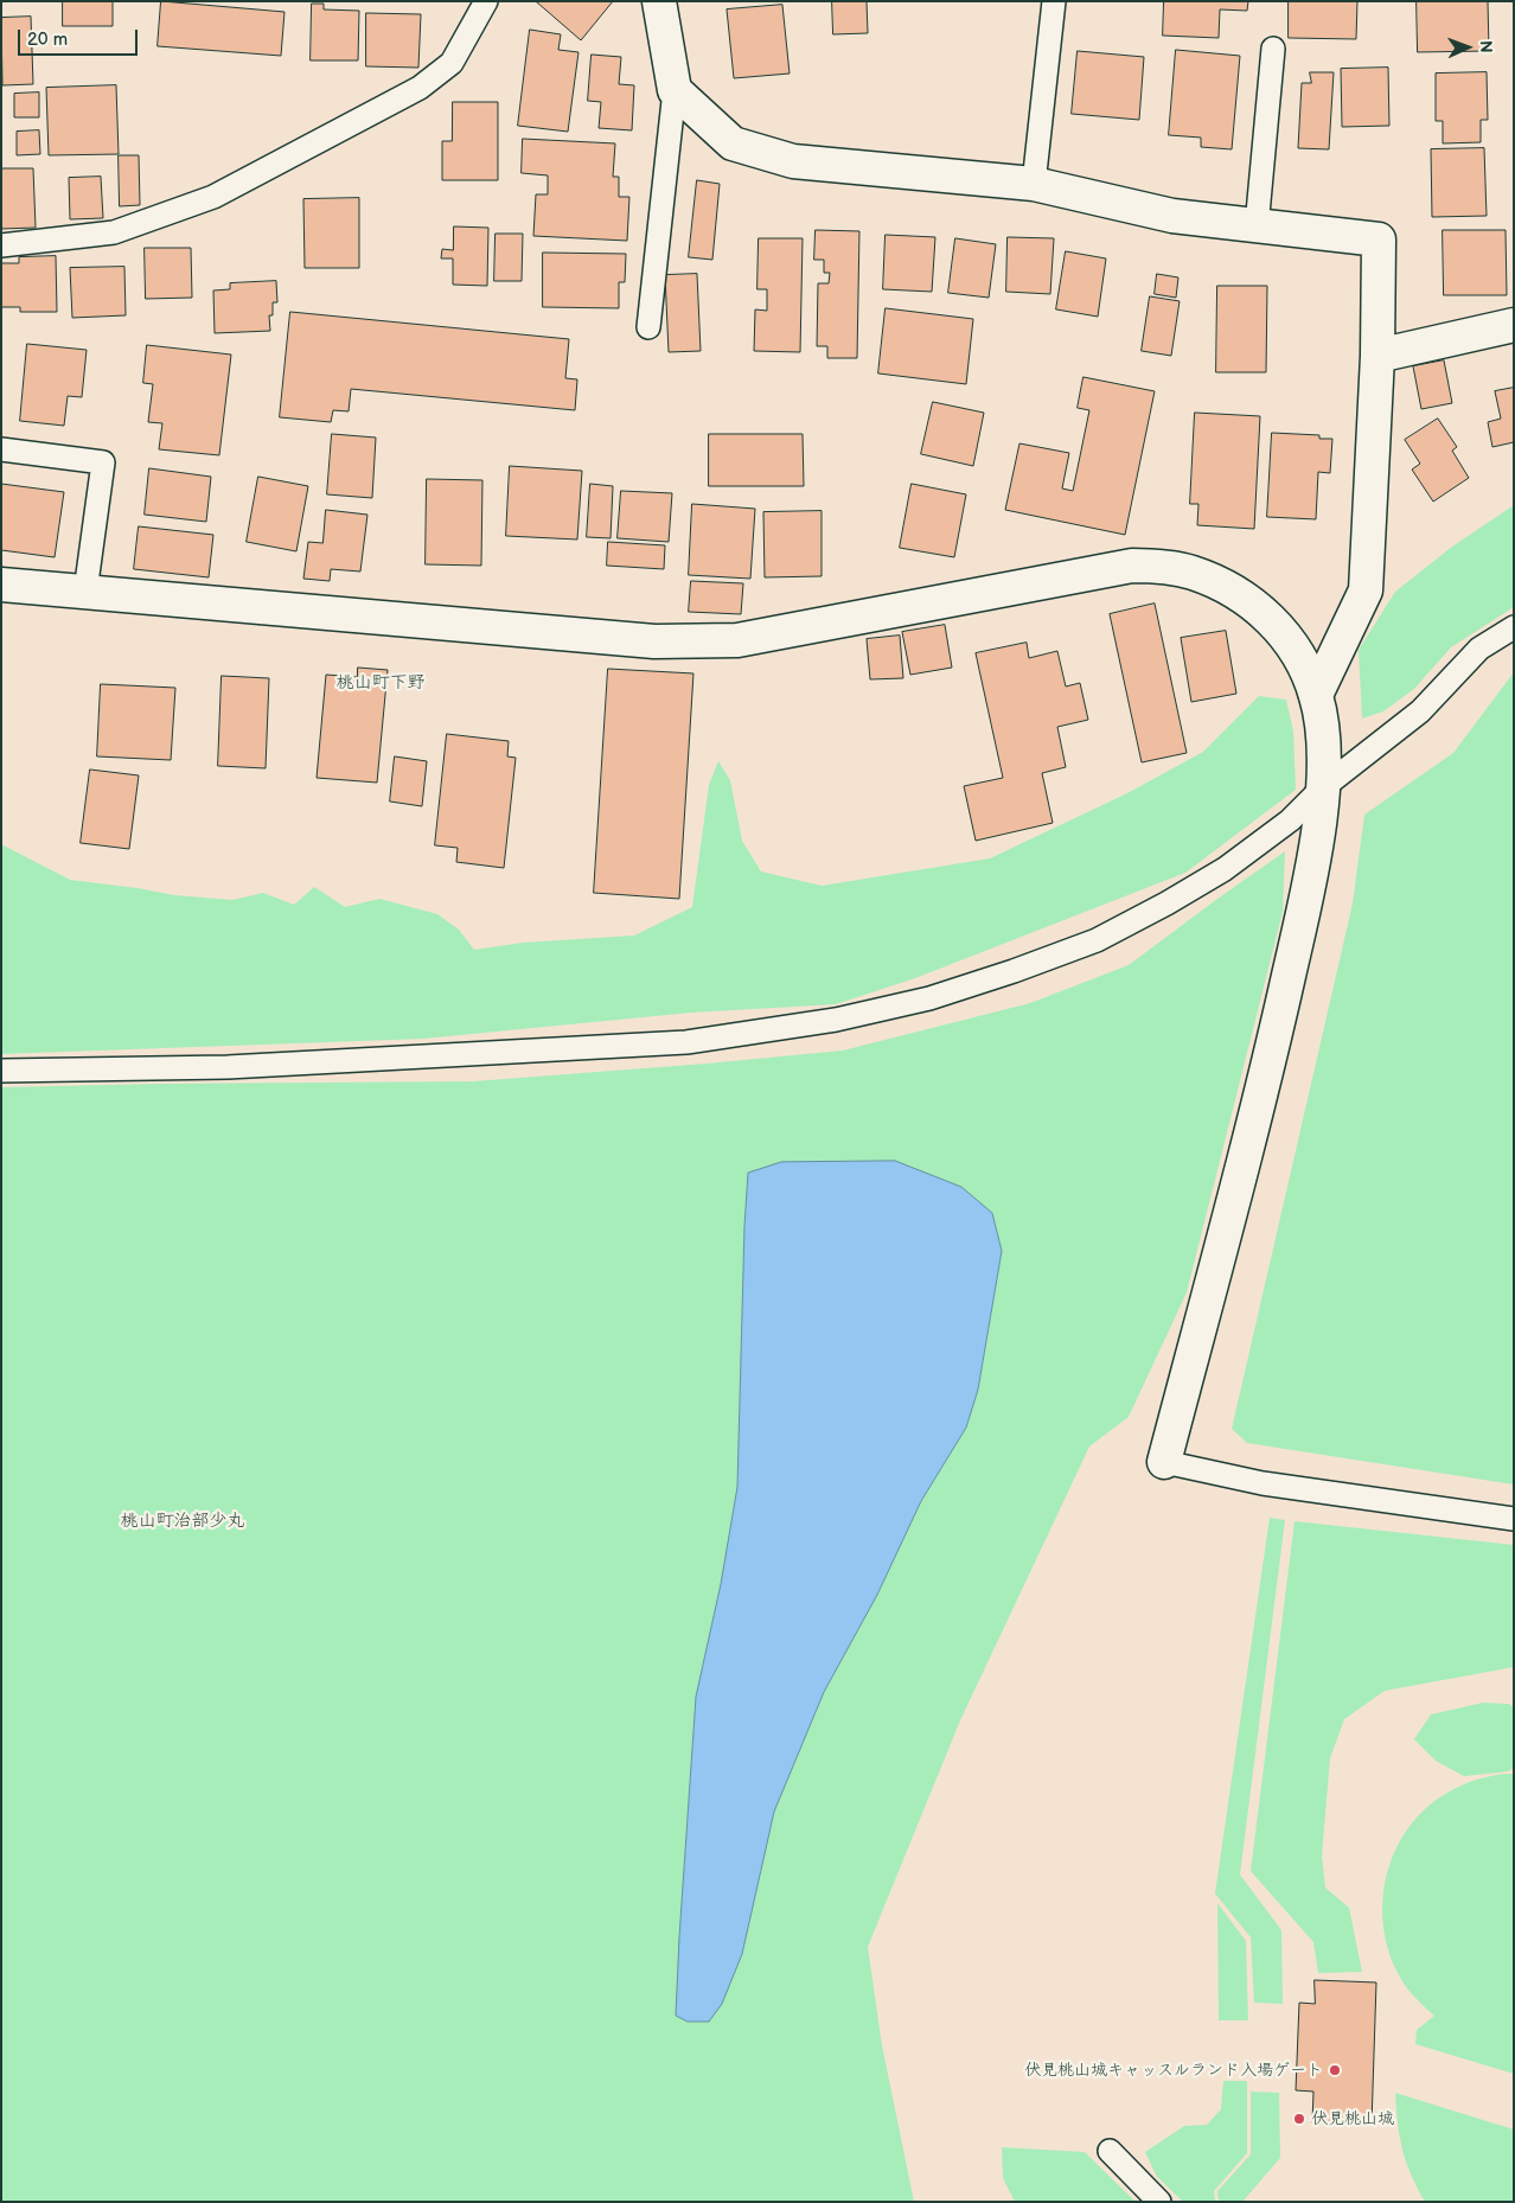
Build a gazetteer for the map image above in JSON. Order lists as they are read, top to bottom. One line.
{"districts":["桃山町下野","桃山町治部少丸"],"places":["伏見桃山城キャッスルランド入場ゲート","伏見桃山城"],"scale_bar":"20 m","north":"right"}
